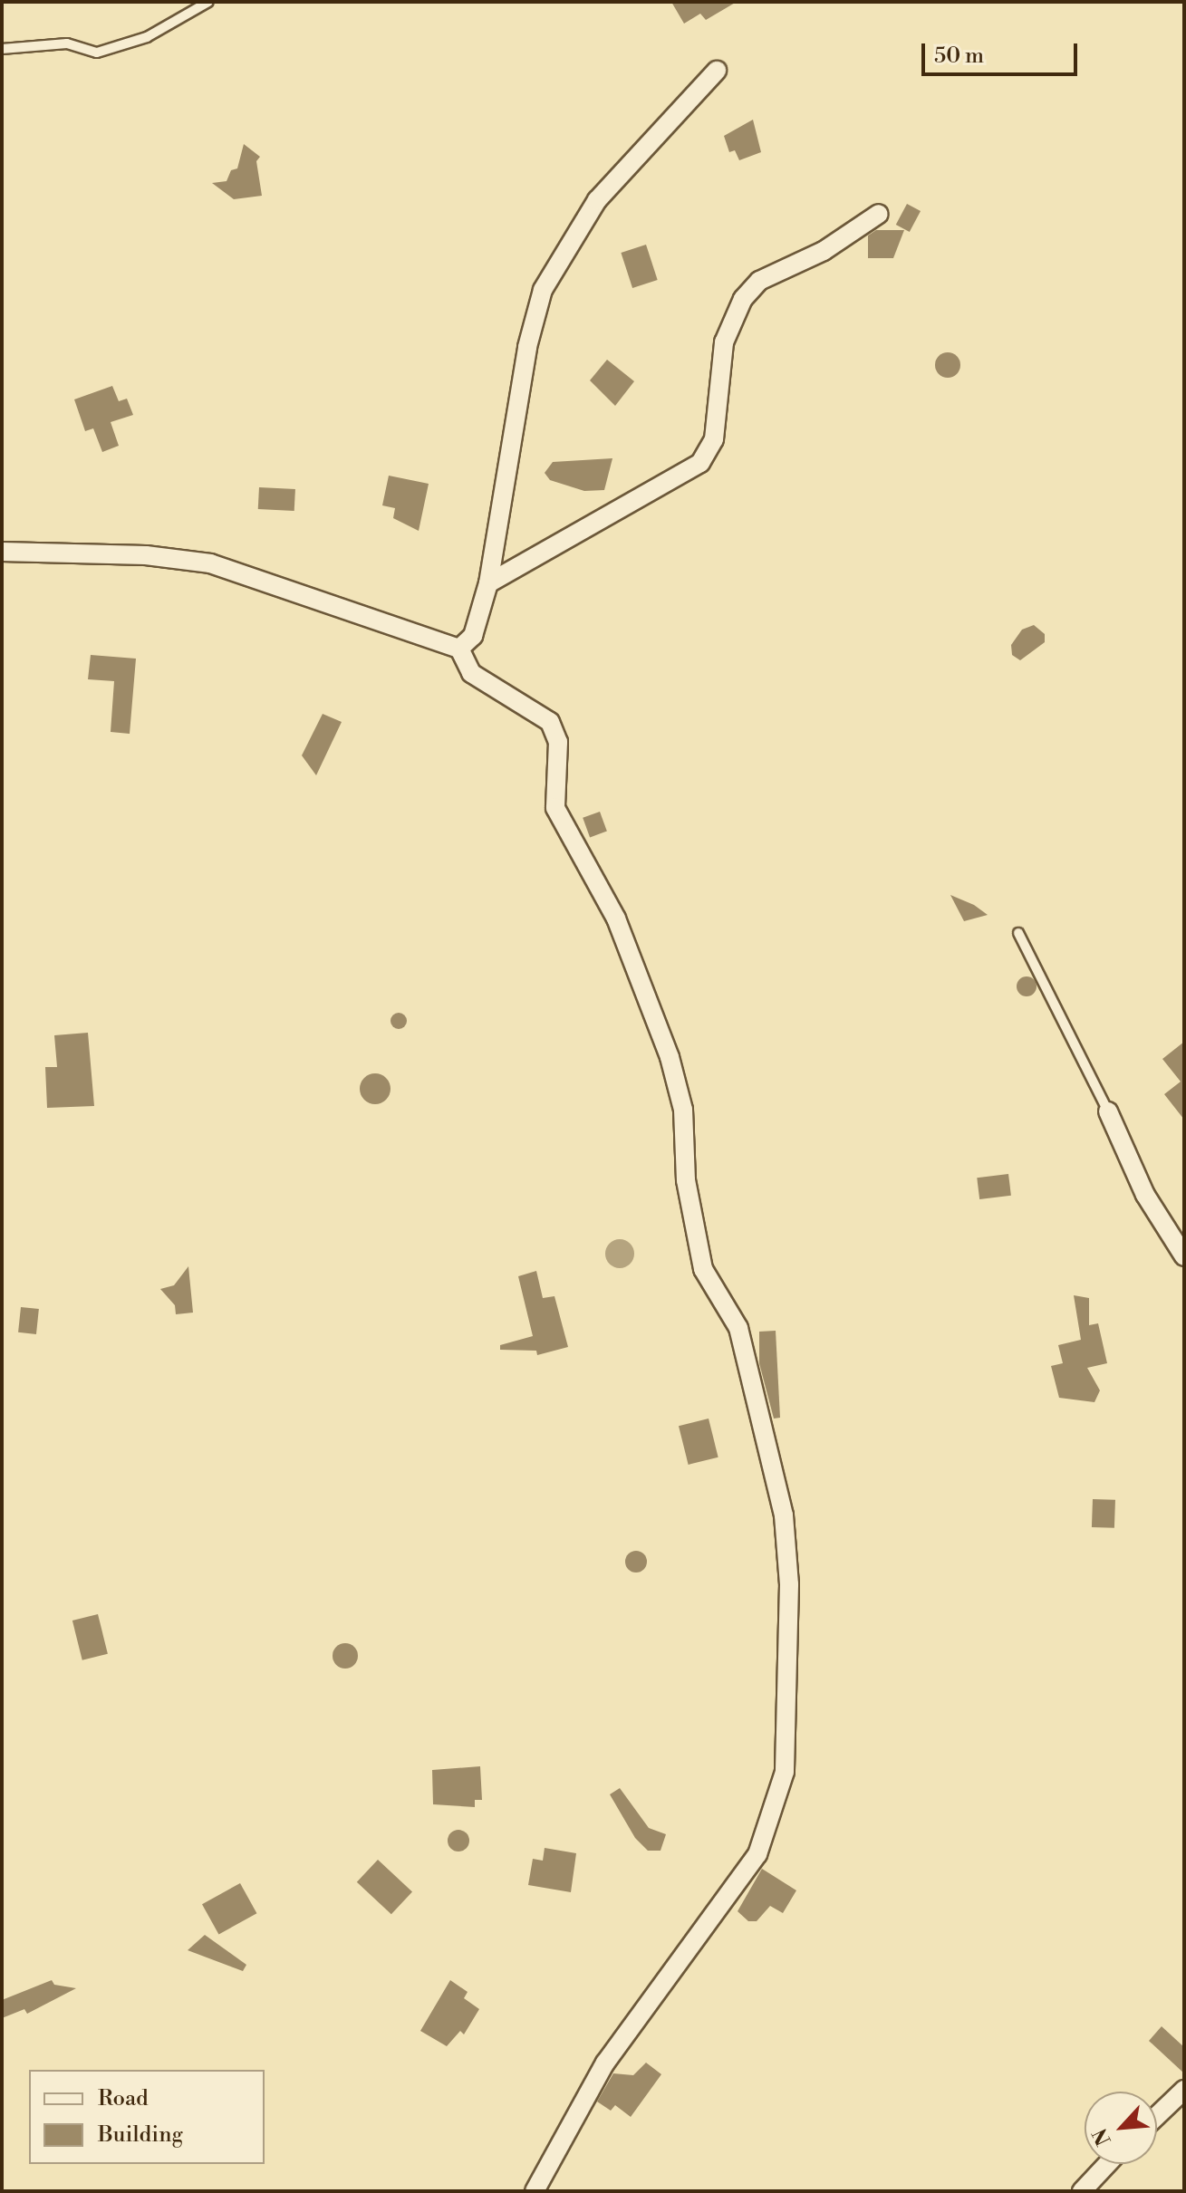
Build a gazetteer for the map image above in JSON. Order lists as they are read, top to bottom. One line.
{"legend":["Road","Building"],"scale_bar":"50 m","north":"bottom left"}
